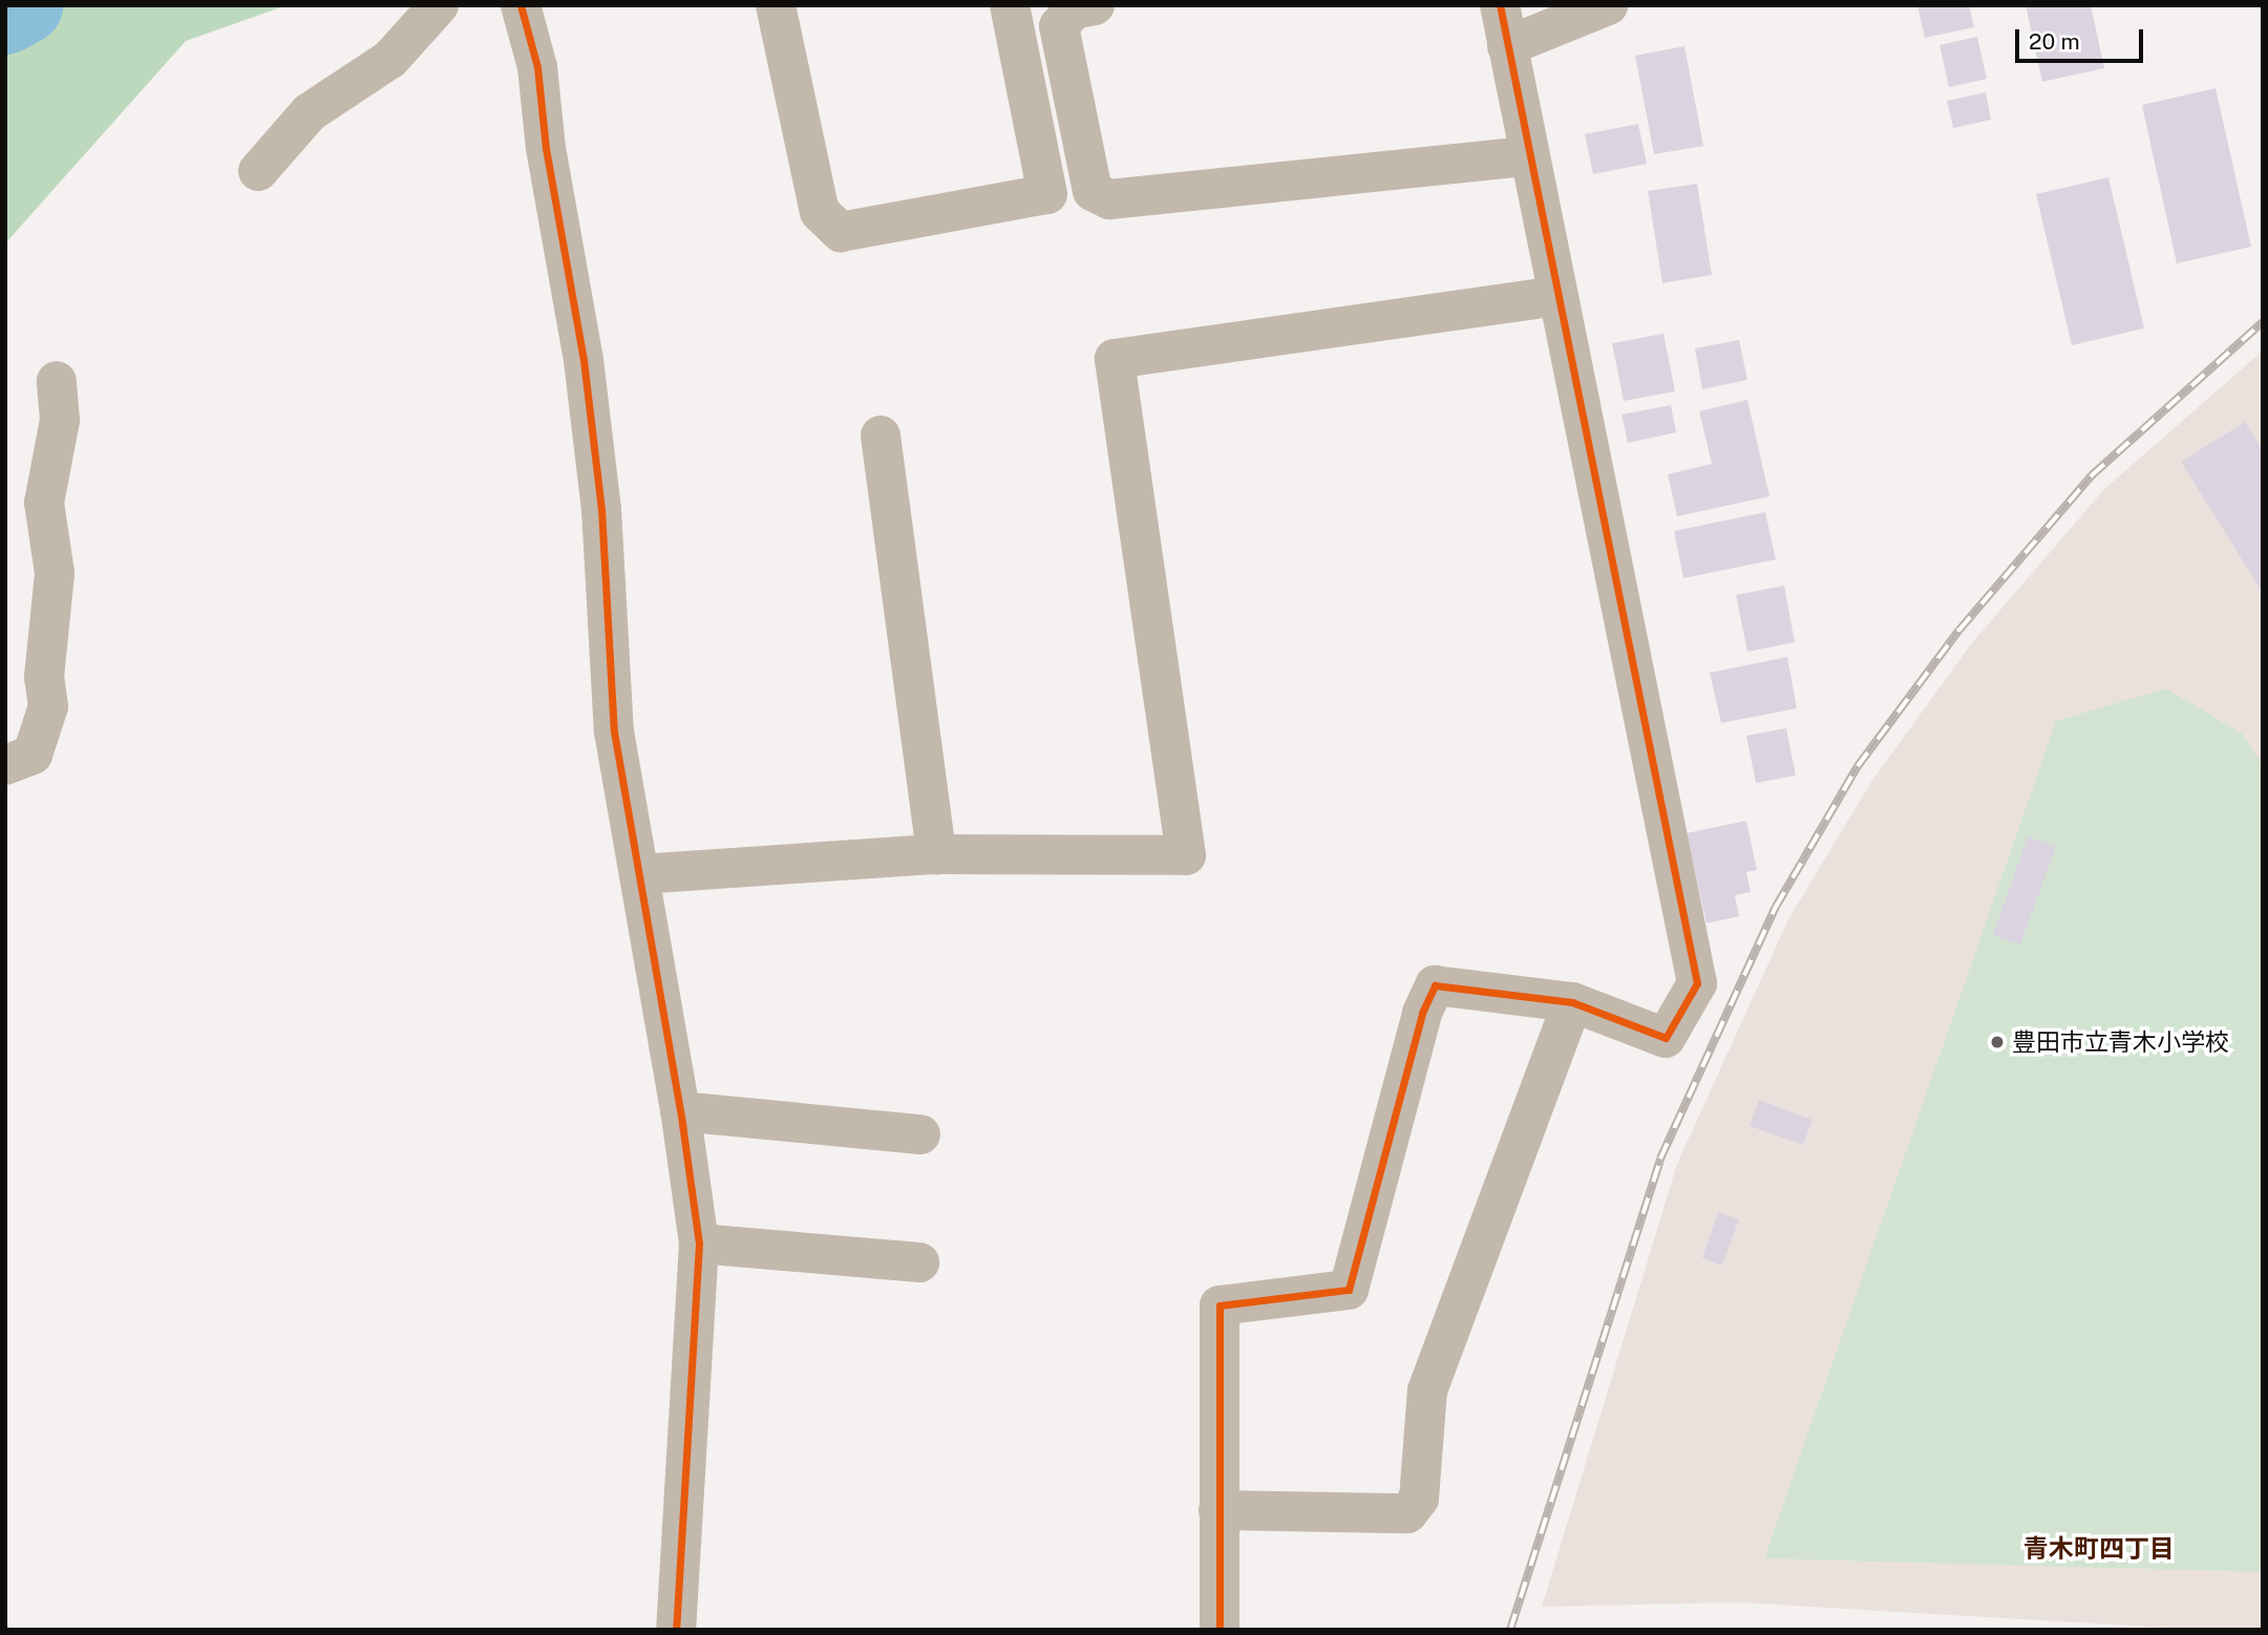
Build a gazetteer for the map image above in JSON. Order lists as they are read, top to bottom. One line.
{"districts":["青木町四丁目"],"places":["豊田市立青木小学校"],"scale_bar":"20 m"}
